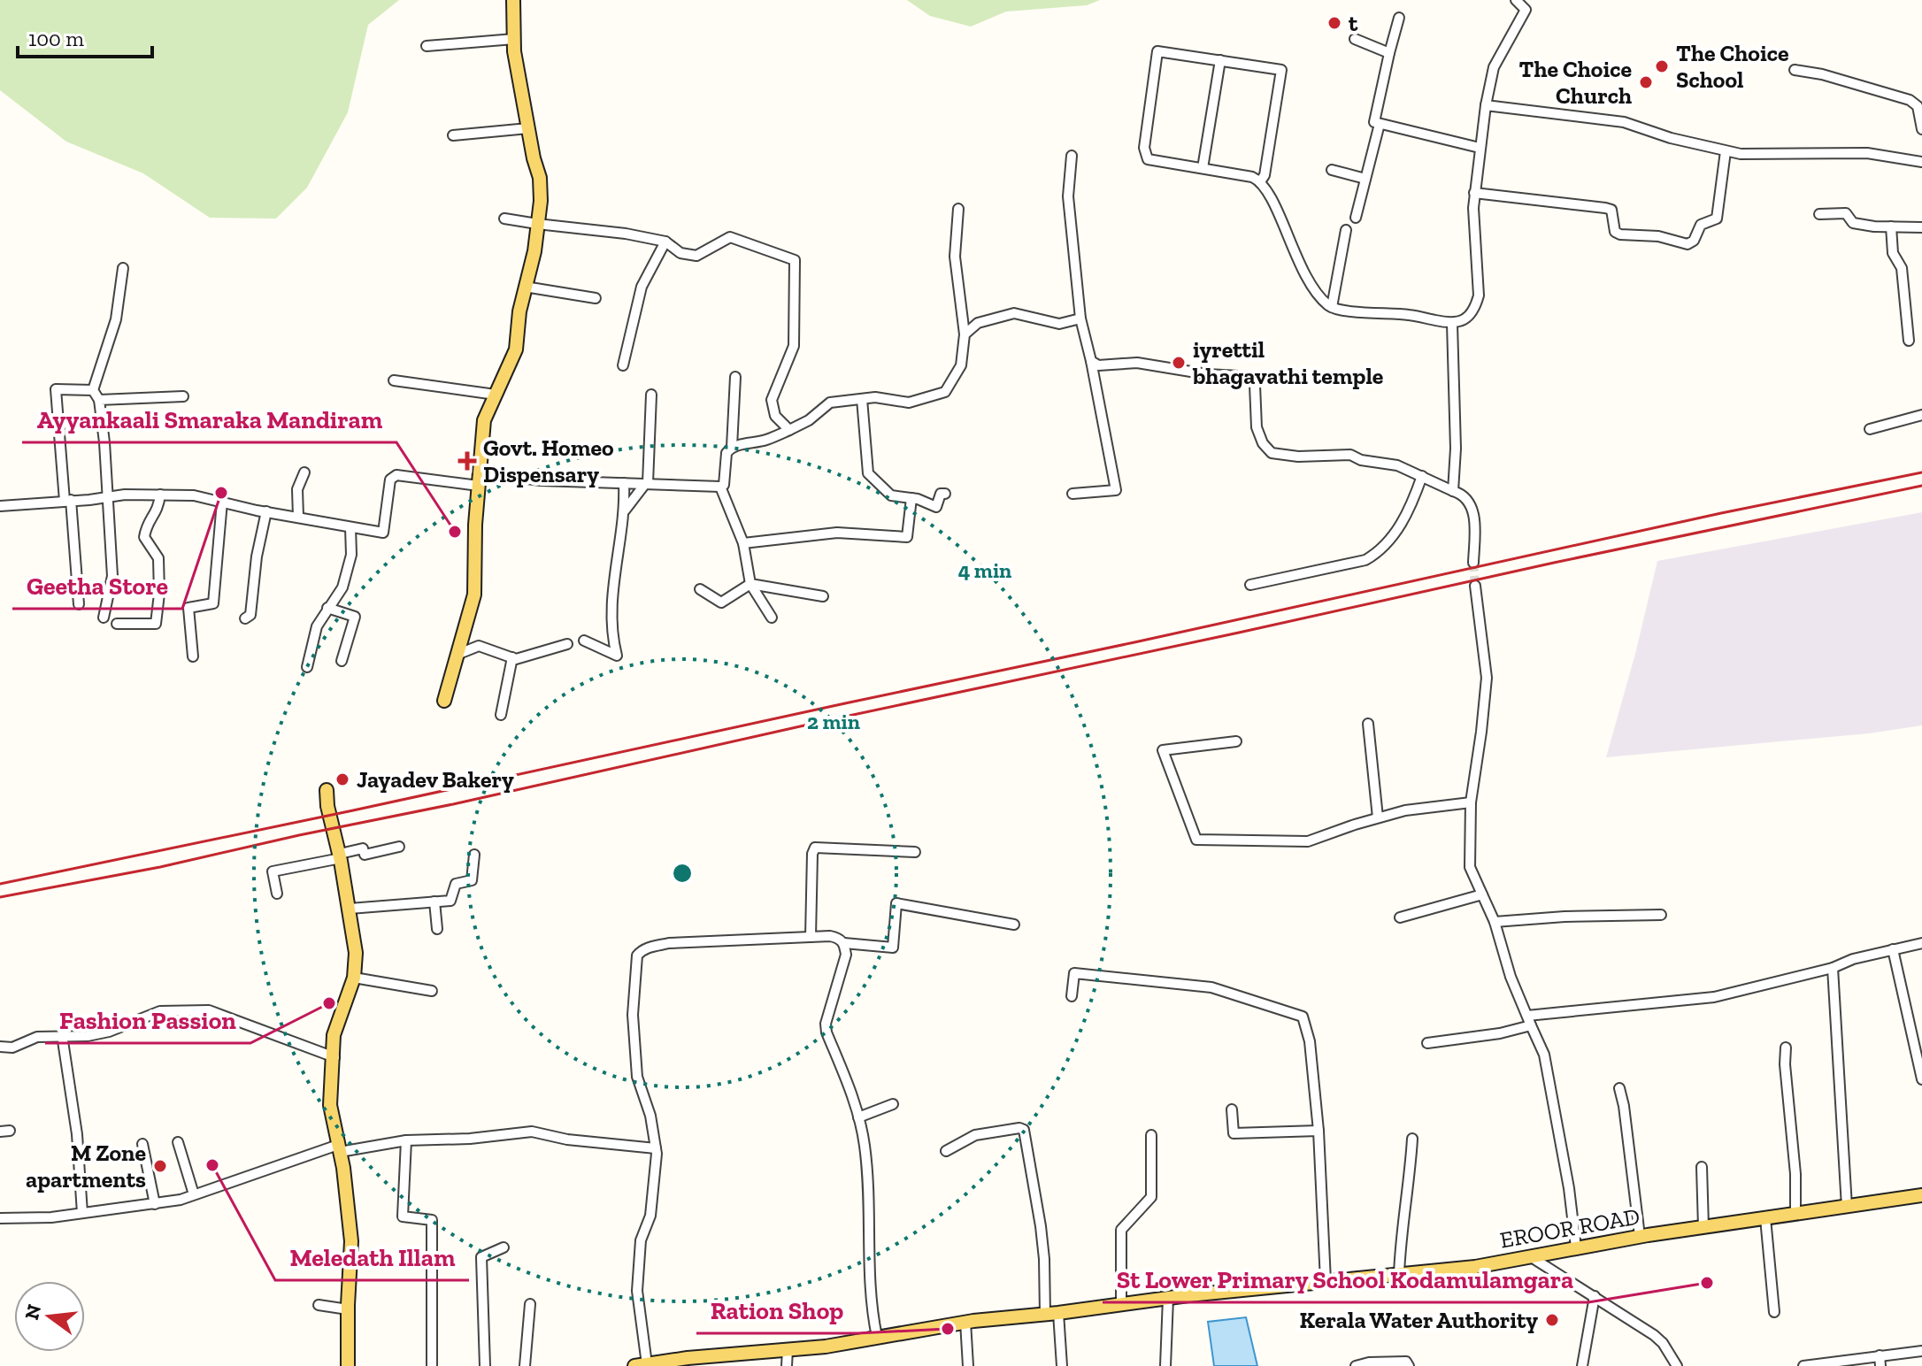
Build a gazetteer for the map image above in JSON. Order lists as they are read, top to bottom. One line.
{"streets":{"main road":["EROOR ROAD"]},"places":{"other":["t","The Choice School","The Choice Church","iyrettil bhagavathi temple","Geetha Store","Ayyankaali Smaraka Mandiram","Jayadev Bakery","Fashion Passion","Meledath Illam","M Zone apartments","St Lower Primary School Kodamulamgara","Kerala Water Authority","Ration Shop"],"health":["Govt. Homeo Dispensary"]},"scale_bar":"100 m","north":"left","rings":["4 min","2 min"]}
